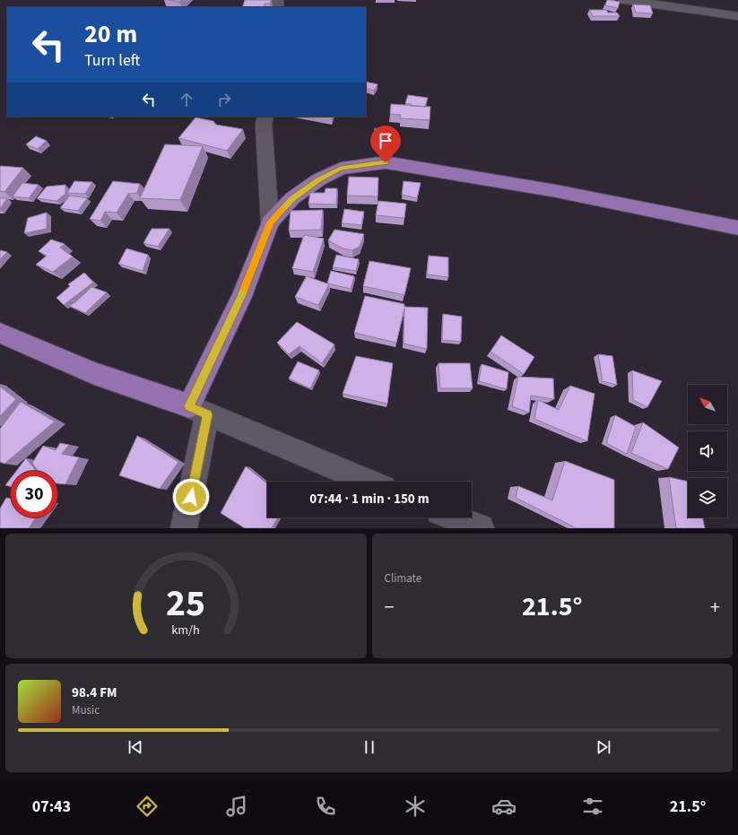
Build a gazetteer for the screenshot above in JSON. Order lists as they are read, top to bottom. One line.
{"north":"top left","page":{"turn":["20 m","Turn left"],"limit":"30","trip":"07:44 · 1 min · 150 m","tile":"Climate","heat":["−","21.5°","+"],"song":["98.4 FM","Music"],"tabs":["07:43","21.5°"],"gauge":["25","km/h"]}}
